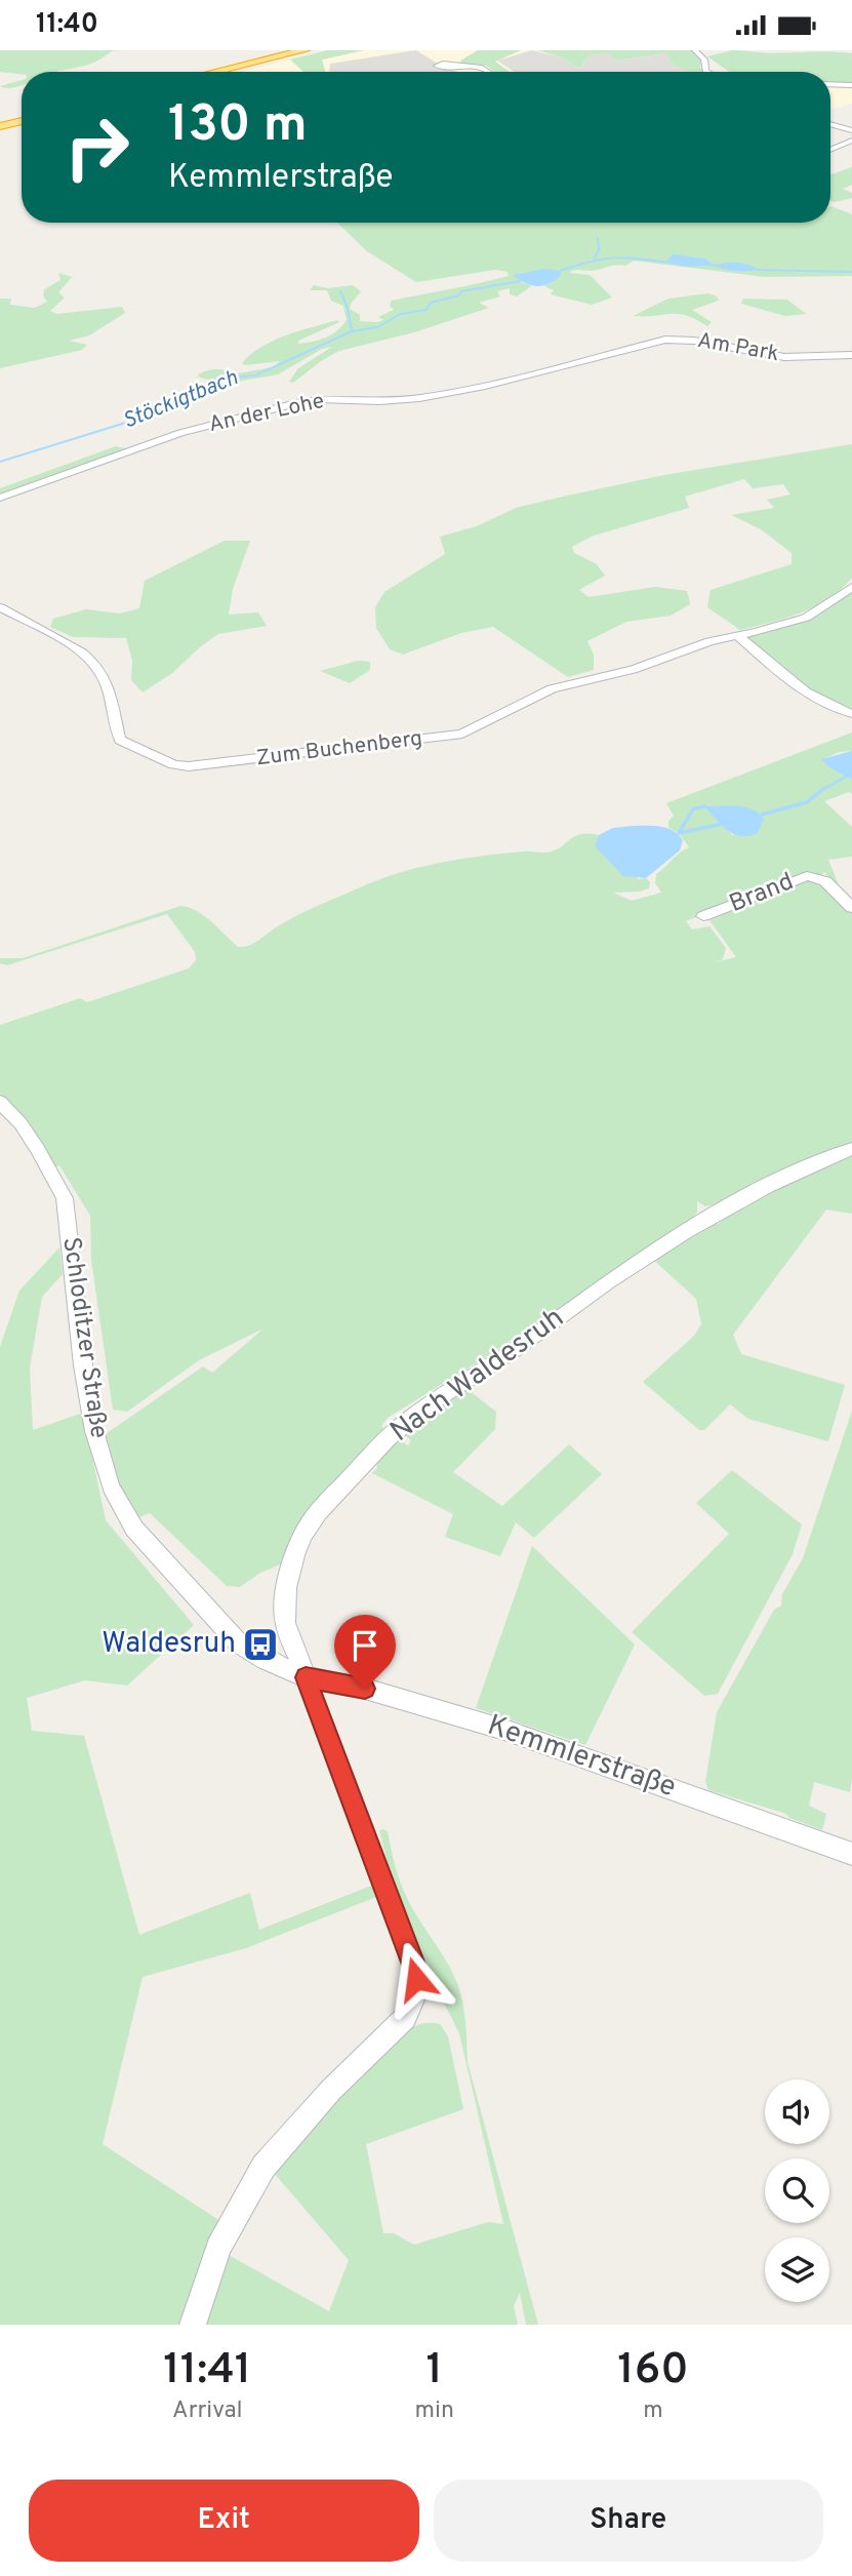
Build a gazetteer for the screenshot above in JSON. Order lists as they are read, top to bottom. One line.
{"streets":{"street":["Am Park","An der Lohe","Zum Buchenberg","Brand","Schloditzer Straße","Nach Waldesruh","Kemmlerstraße"]},"crossings":[["Am Park","An der Lohe"],["Schloditzer Straße","Nach Waldesruh"],["Schloditzer Straße","Kemmlerstraße"],["Nach Waldesruh","Kemmlerstraße"]],"water":["Stöckigtbach"],"places":{"bus stop":["Waldesruh"]},"page":{"status":"11:40","turn":["130 m","Kemmlerstraße"],"eta":["11:41","Arrival","1","min","160","m"],"buttons":["Exit","Share"]}}
